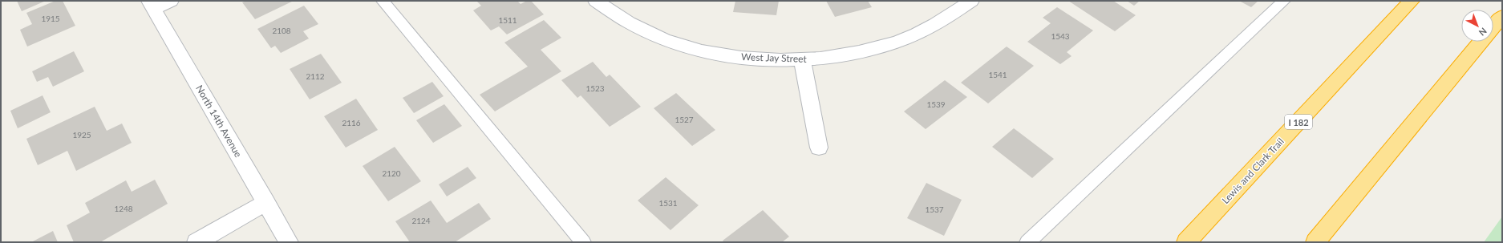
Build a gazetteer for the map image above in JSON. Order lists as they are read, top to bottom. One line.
{"streets":{"highway":["I 182","Lewis and Clark Trail"],"street":["West Jay Street","North 14th Avenue"]},"house_numbers":["1915","1511","2108","1543","1541","2112","1523","1539","1527","2116","1925","2120","1531","1248","1537","2124"],"north":"bottom right"}
